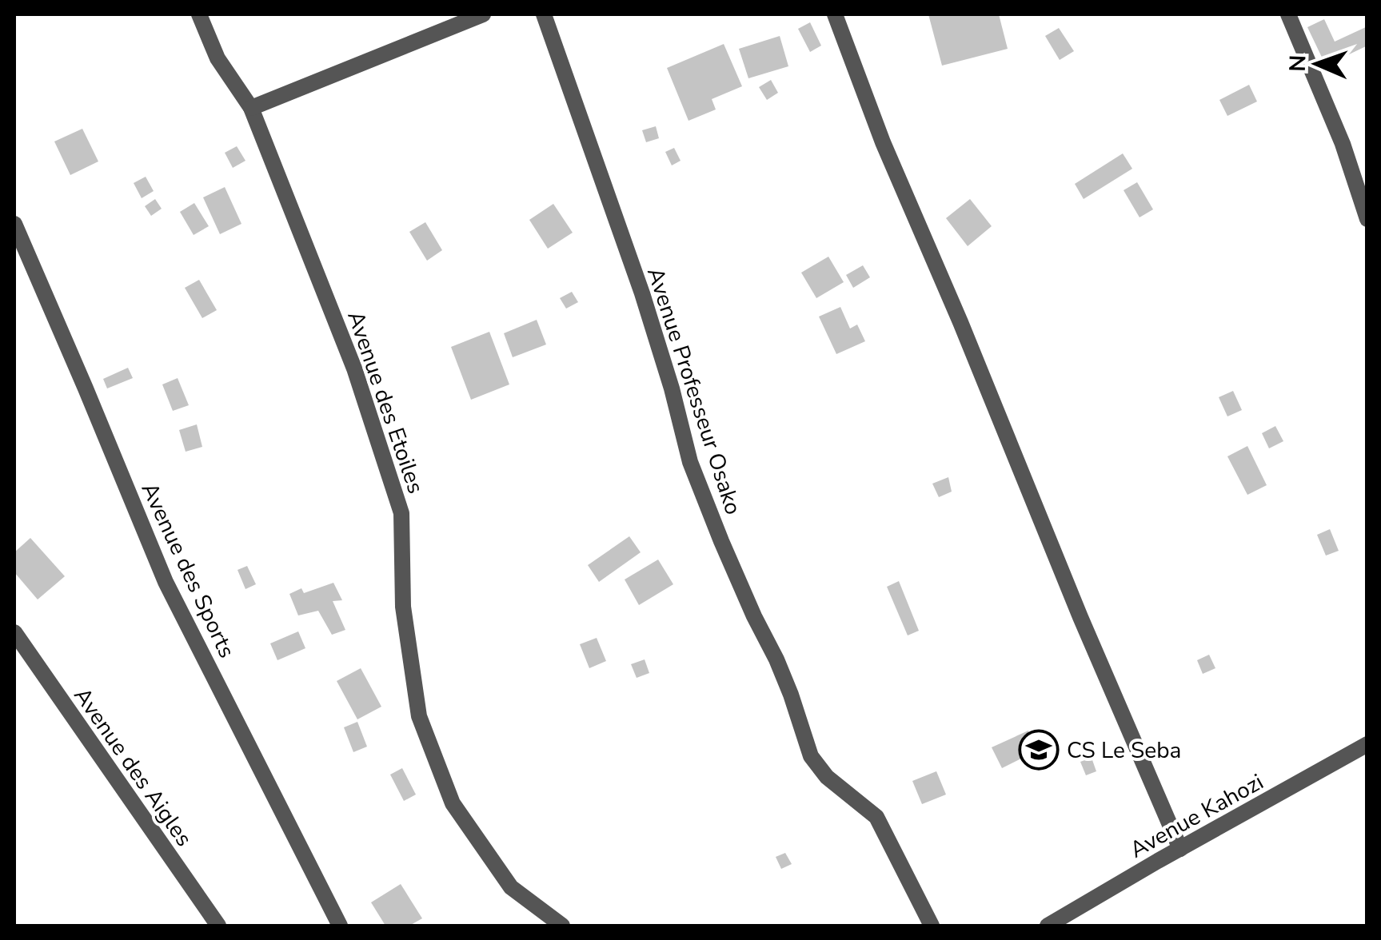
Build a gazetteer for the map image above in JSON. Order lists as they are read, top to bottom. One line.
{"streets":{"street":["Avenue Professeur Osako","Avenue des Etoiles","Avenue des Sports","Avenue des Aigles","Avenue Kahozi"]},"places":{"school or university":["CS Le Seba"]},"north":"left"}
